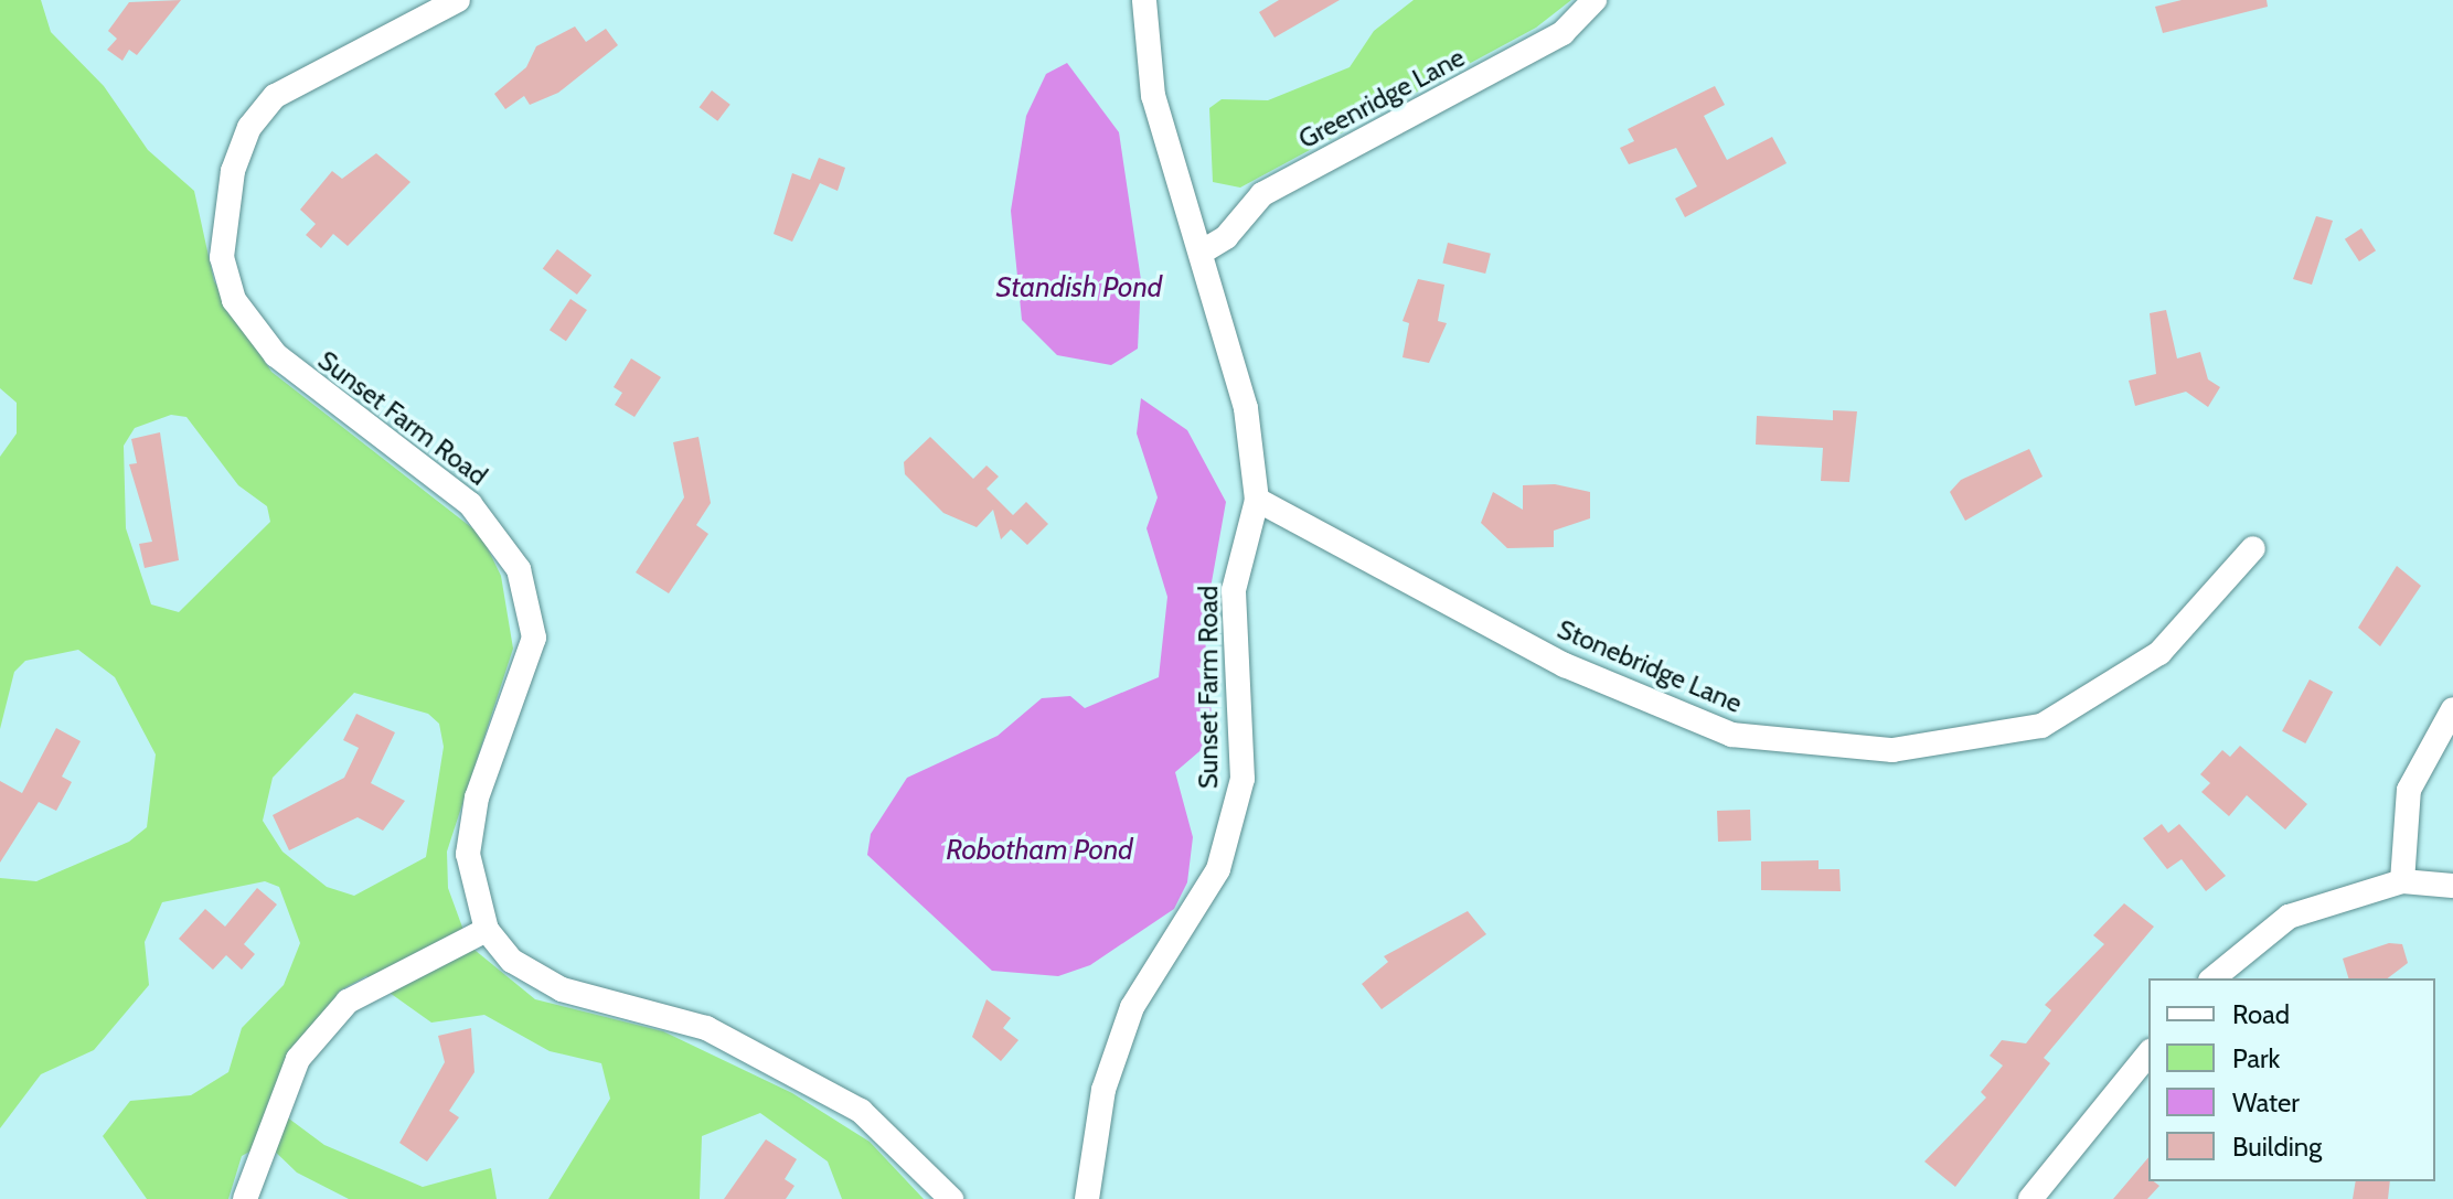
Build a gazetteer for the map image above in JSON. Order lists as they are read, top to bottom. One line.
{"streets":{"street":["Greenridge Lane","Sunset Farm Road","Stonebridge Lane"]},"crossings":[["Greenridge Lane","Sunset Farm Road"],["Sunset Farm Road","Stonebridge Lane"]],"water":["Standish Pond","Robotham Pond"],"legend":["Road","Park","Water","Building"]}
